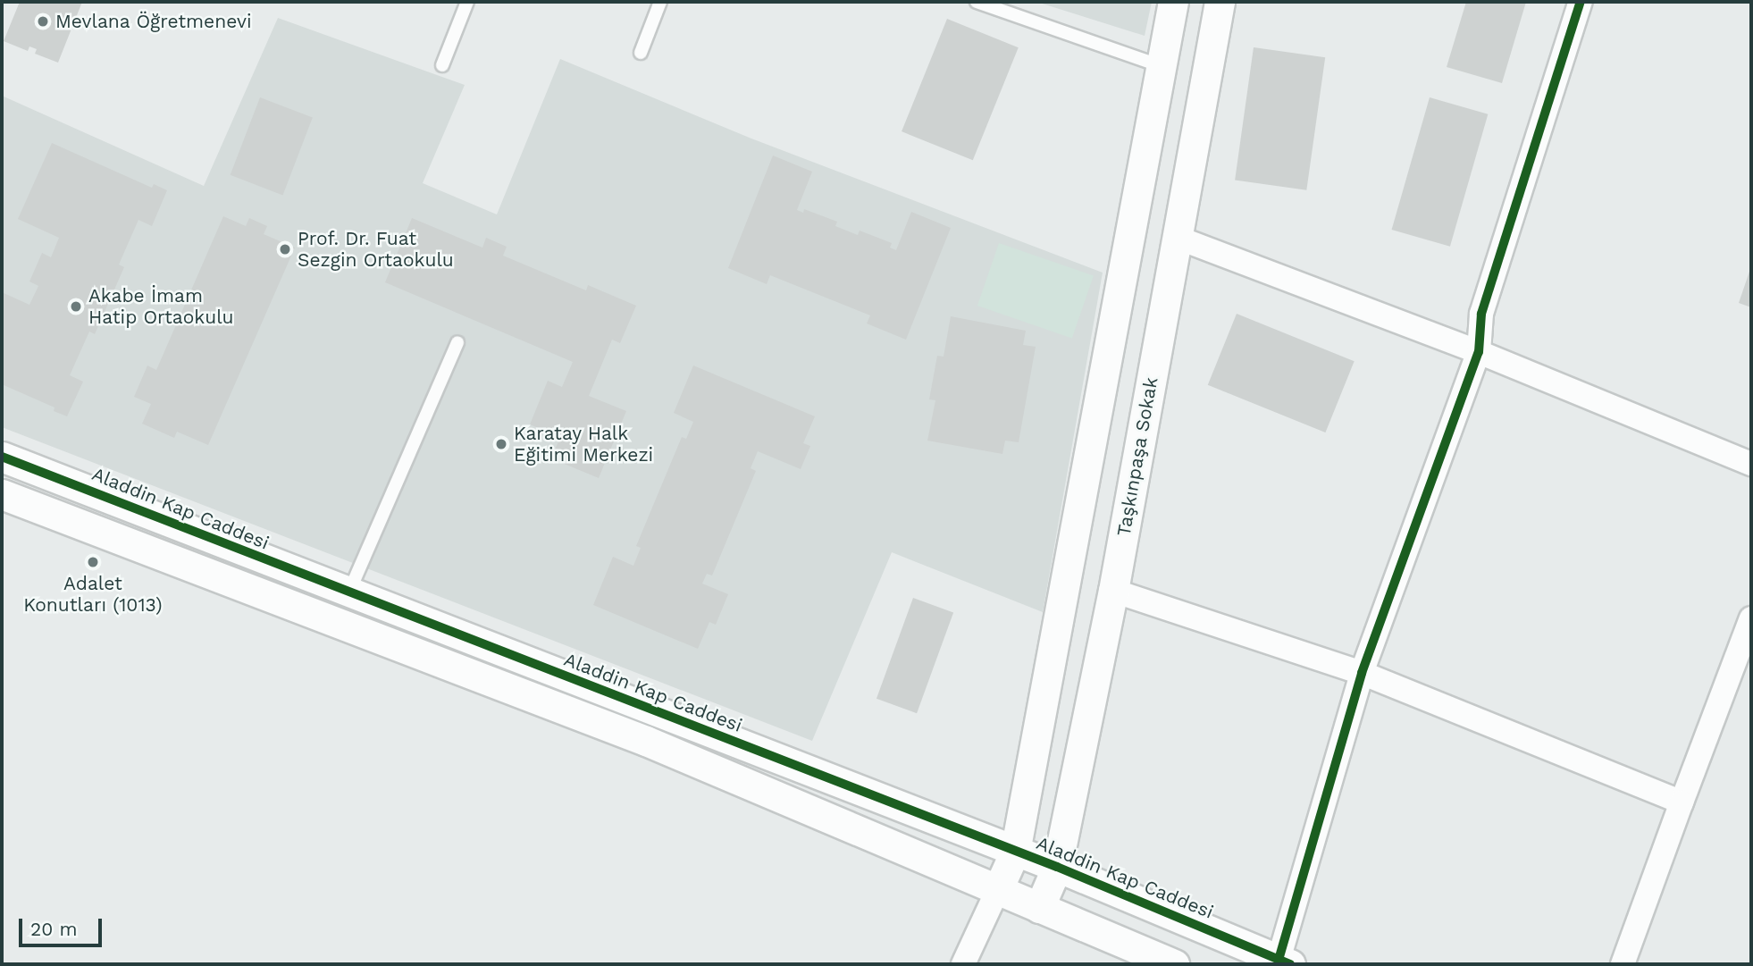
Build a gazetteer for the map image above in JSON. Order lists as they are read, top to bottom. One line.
{"streets":{"street":["Taşkınpaşa Sokak","Aladdin Kap Caddesi"]},"crossings":[["Taşkınpaşa Sokak","Aladdin Kap Caddesi"]],"places":["Mevlana Öğretmenevi","Prof. Dr. Fuat Sezgin Ortaokulu","Akabe İmam Hatip Ortaokulu","Karatay Halk Eğitimi Merkezi","Adalet Konutları (1013)"],"scale_bar":"20 m"}
